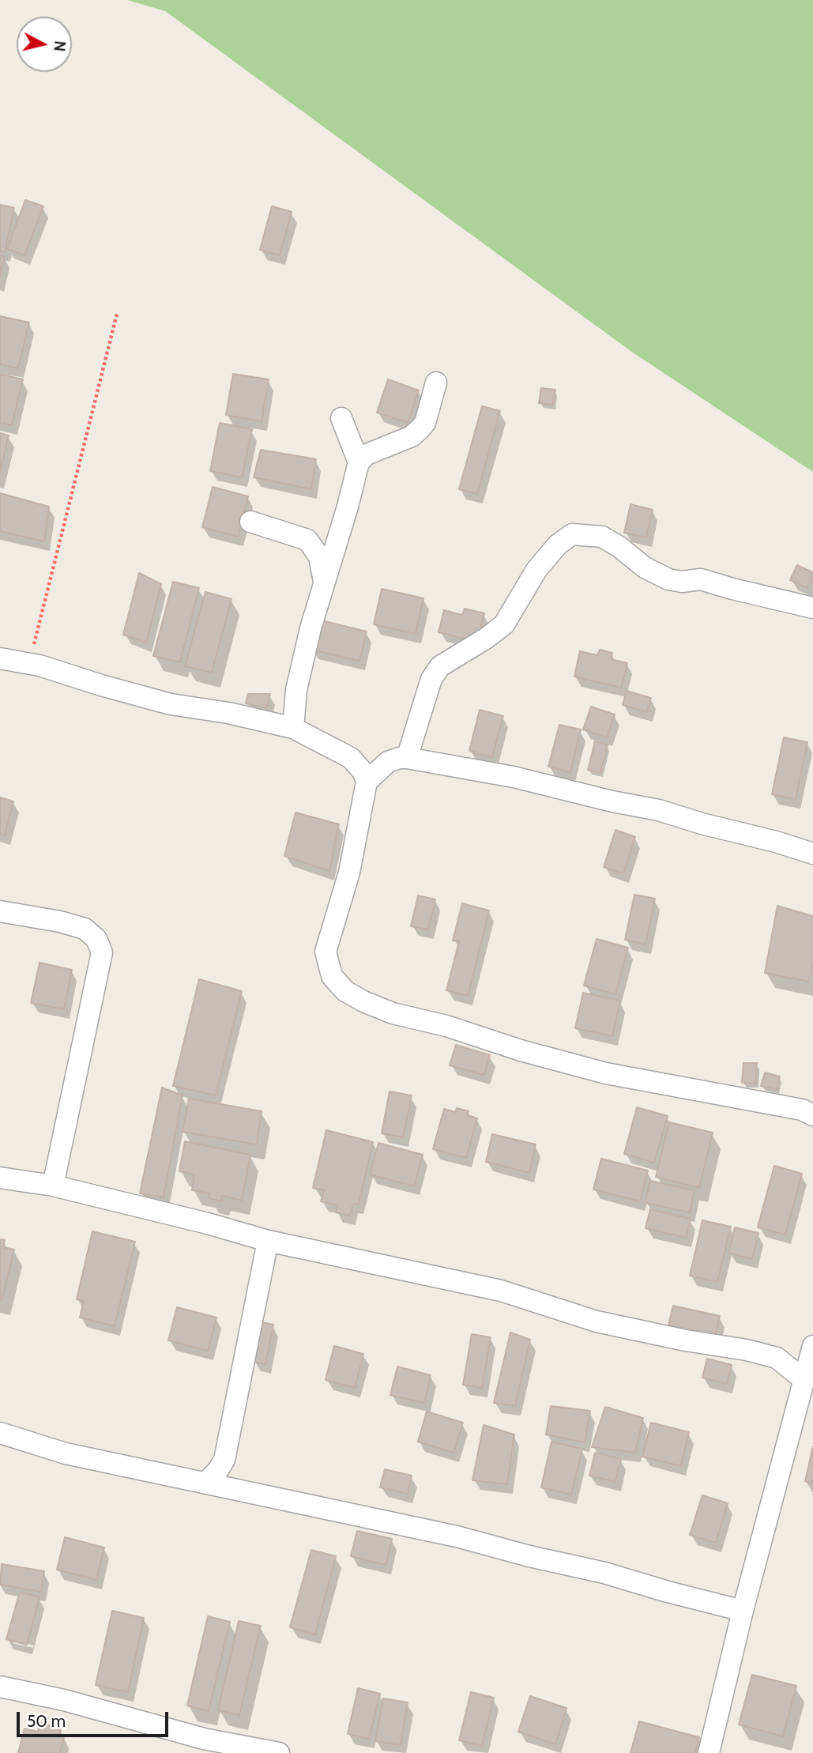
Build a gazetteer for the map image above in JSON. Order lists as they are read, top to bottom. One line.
{"scale_bar":"50 m","north":"right"}
